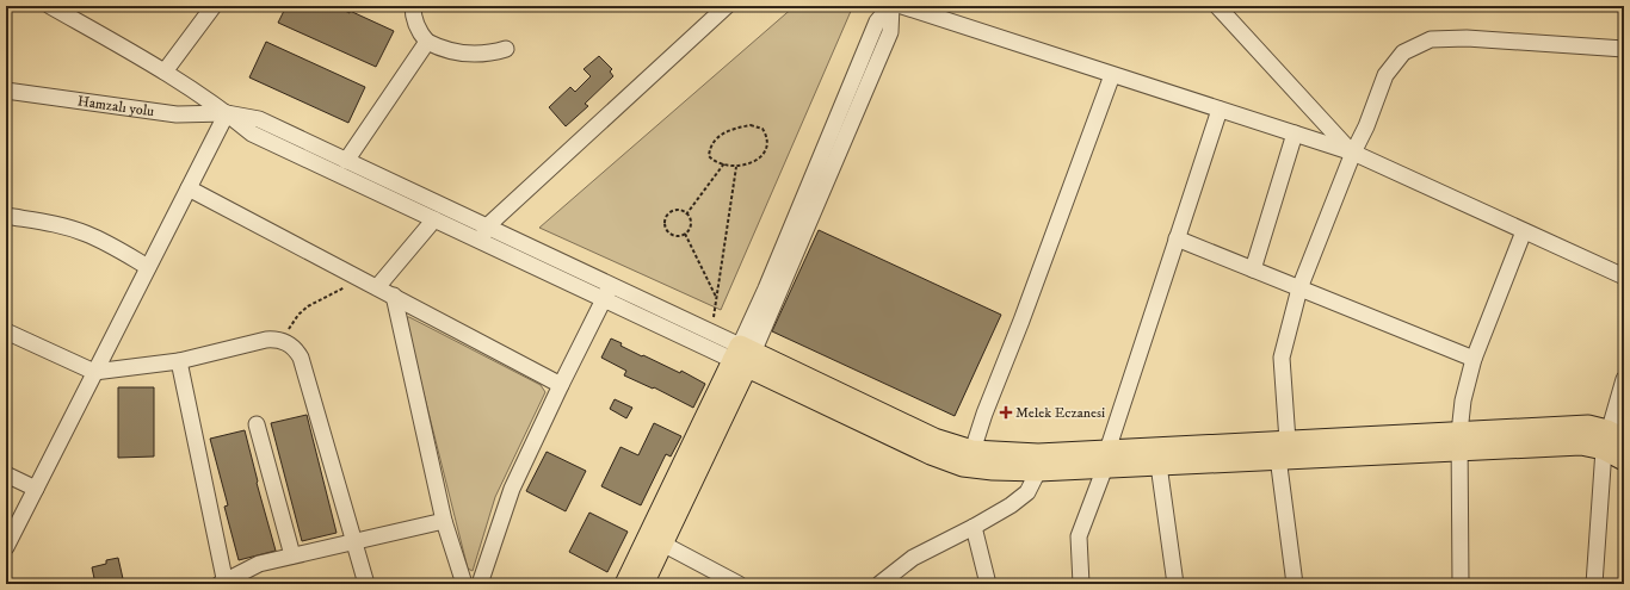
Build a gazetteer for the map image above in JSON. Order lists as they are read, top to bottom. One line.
{"streets":{"street":["Hamzalı yolu"]},"places":{"health":["Melek Eczanesi"]}}
